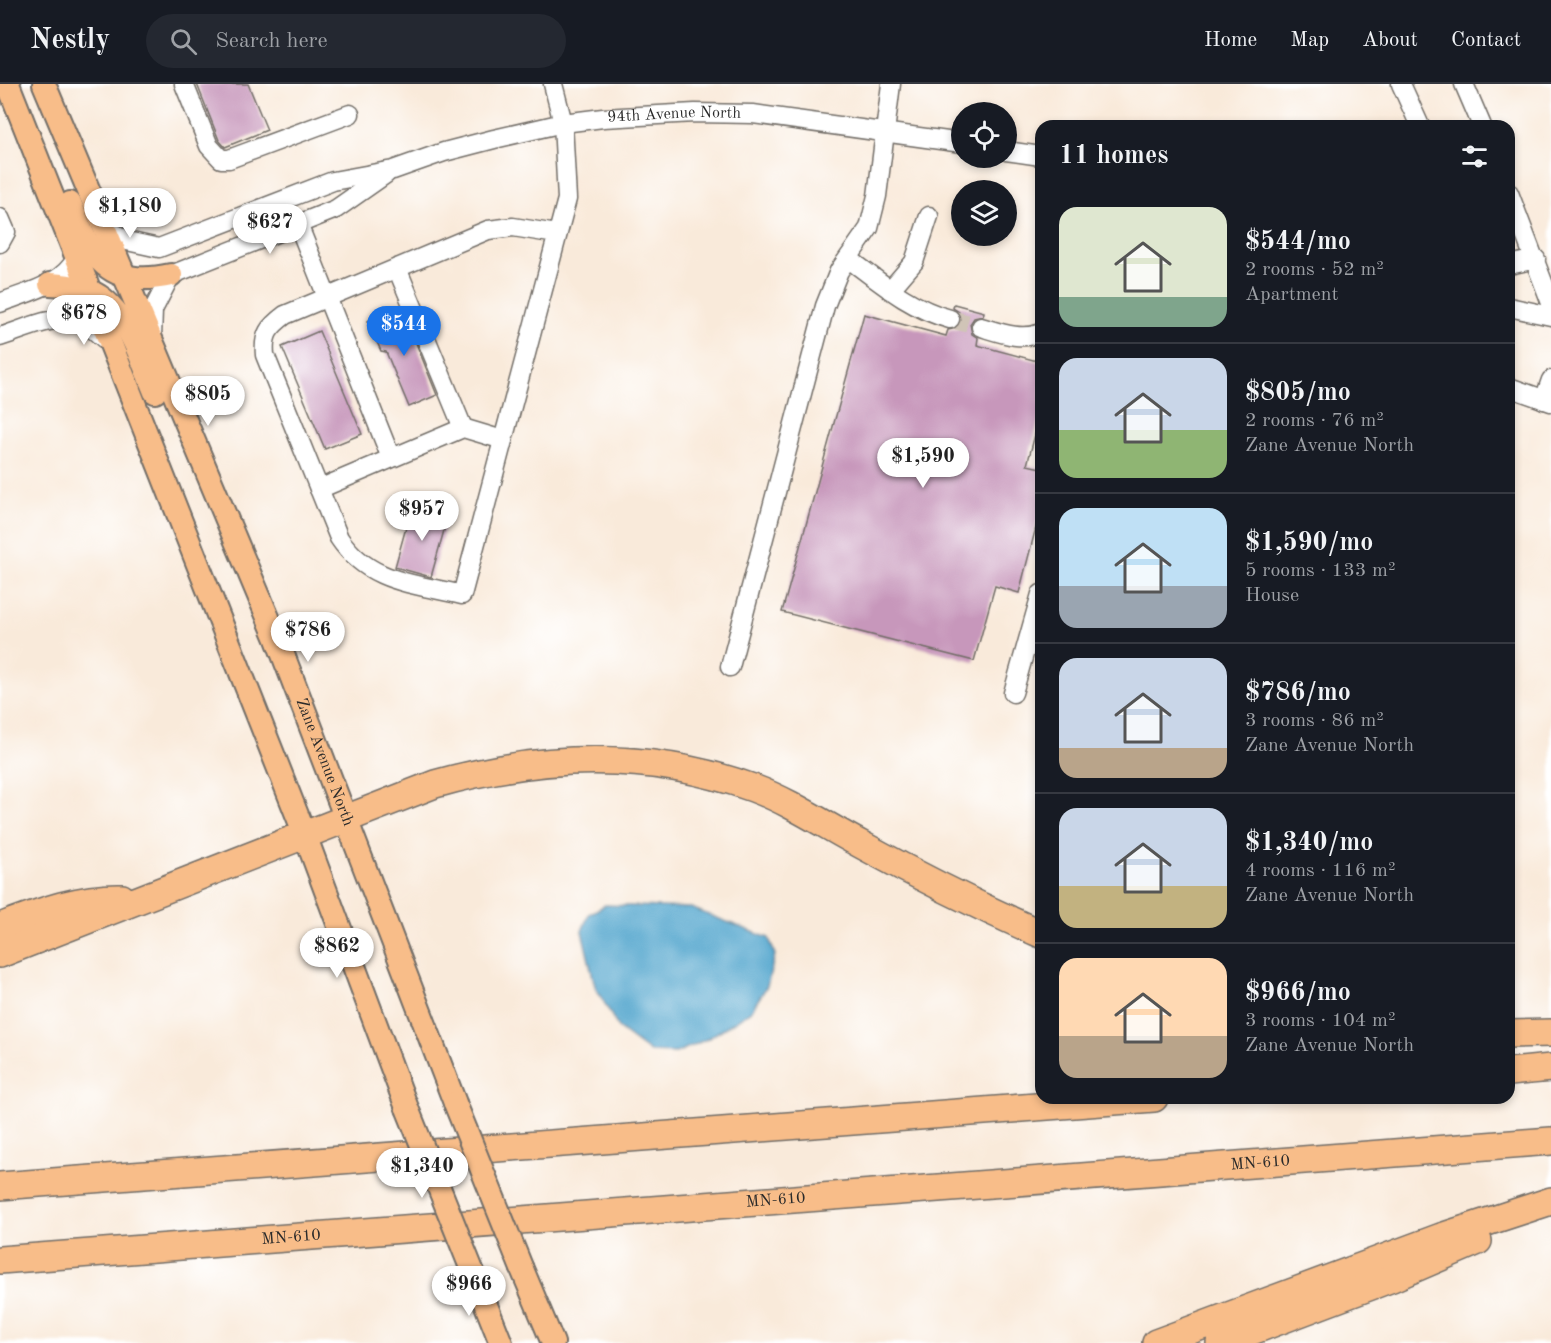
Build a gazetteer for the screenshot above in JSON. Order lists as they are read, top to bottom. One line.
{"streets":{"highway":["MN-610"],"main road":["Zane Avenue North"],"street":["94th Avenue North"]},"crossings":[["94th Avenue North","Zane Avenue North"]],"page":{"header":"Nestly","search":"Search here","nav":["Home","Map","About","Contact"],"heading":"11 homes","price":["$1,180","$627","$678","$544","$805","$1,590","$957","$786","$862","$1,340","$966"],"list":[{"name":"$544/mo","note":"2 rooms · 52 m² · Apartment"},{"name":"$805/mo","note":"2 rooms · 76 m² · Zane Avenue North"},{"name":"$1,590/mo","note":"5 rooms · 133 m² · House"},{"name":"$786/mo","note":"3 rooms · 86 m² · Zane Avenue North"},{"name":"$1,340/mo","note":"4 rooms · 116 m² · Zane Avenue North"},{"name":"$966/mo","note":"3 rooms · 104 m² · Zane Avenue North"}]}}
